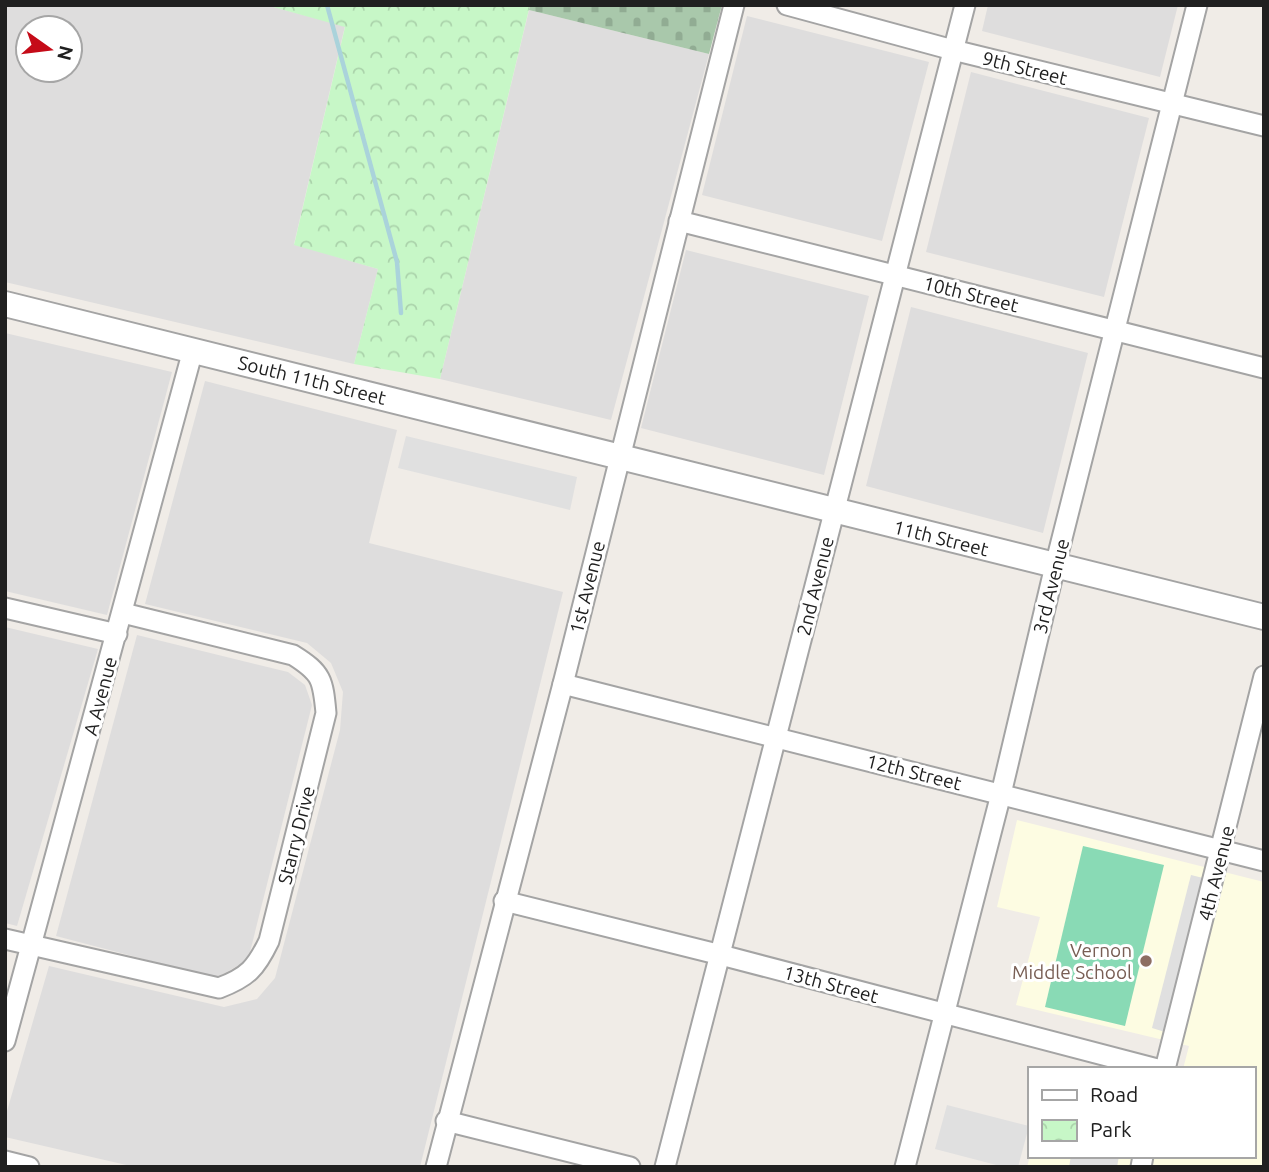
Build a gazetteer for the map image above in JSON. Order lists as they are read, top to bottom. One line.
{"streets":{"street":["9th Street","10th Street","South 11th Street","11th Street","2nd Avenue","3rd Avenue","1st Avenue","A Avenue","12th Street","Starry Drive","4th Avenue","13th Street"]},"crossings":[["9th Street","2nd Avenue"],["9th Street","3rd Avenue"],["10th Street","2nd Avenue"],["10th Street","3rd Avenue"],["10th Street","1st Avenue"],["South 11th Street","11th Street"],["South 11th Street","1st Avenue"],["South 11th Street","A Avenue"],["11th Street","2nd Avenue"],["11th Street","3rd Avenue"],["11th Street","1st Avenue"],["2nd Avenue","12th Street"],["2nd Avenue","13th Street"],["3rd Avenue","12th Street"],["3rd Avenue","13th Street"],["1st Avenue","12th Street"],["1st Avenue","13th Street"],["A Avenue","Starry Drive"],["12th Street","4th Avenue"]],"places":["Vernon Middle School"],"legend":["Road","Park"],"north":"right"}
